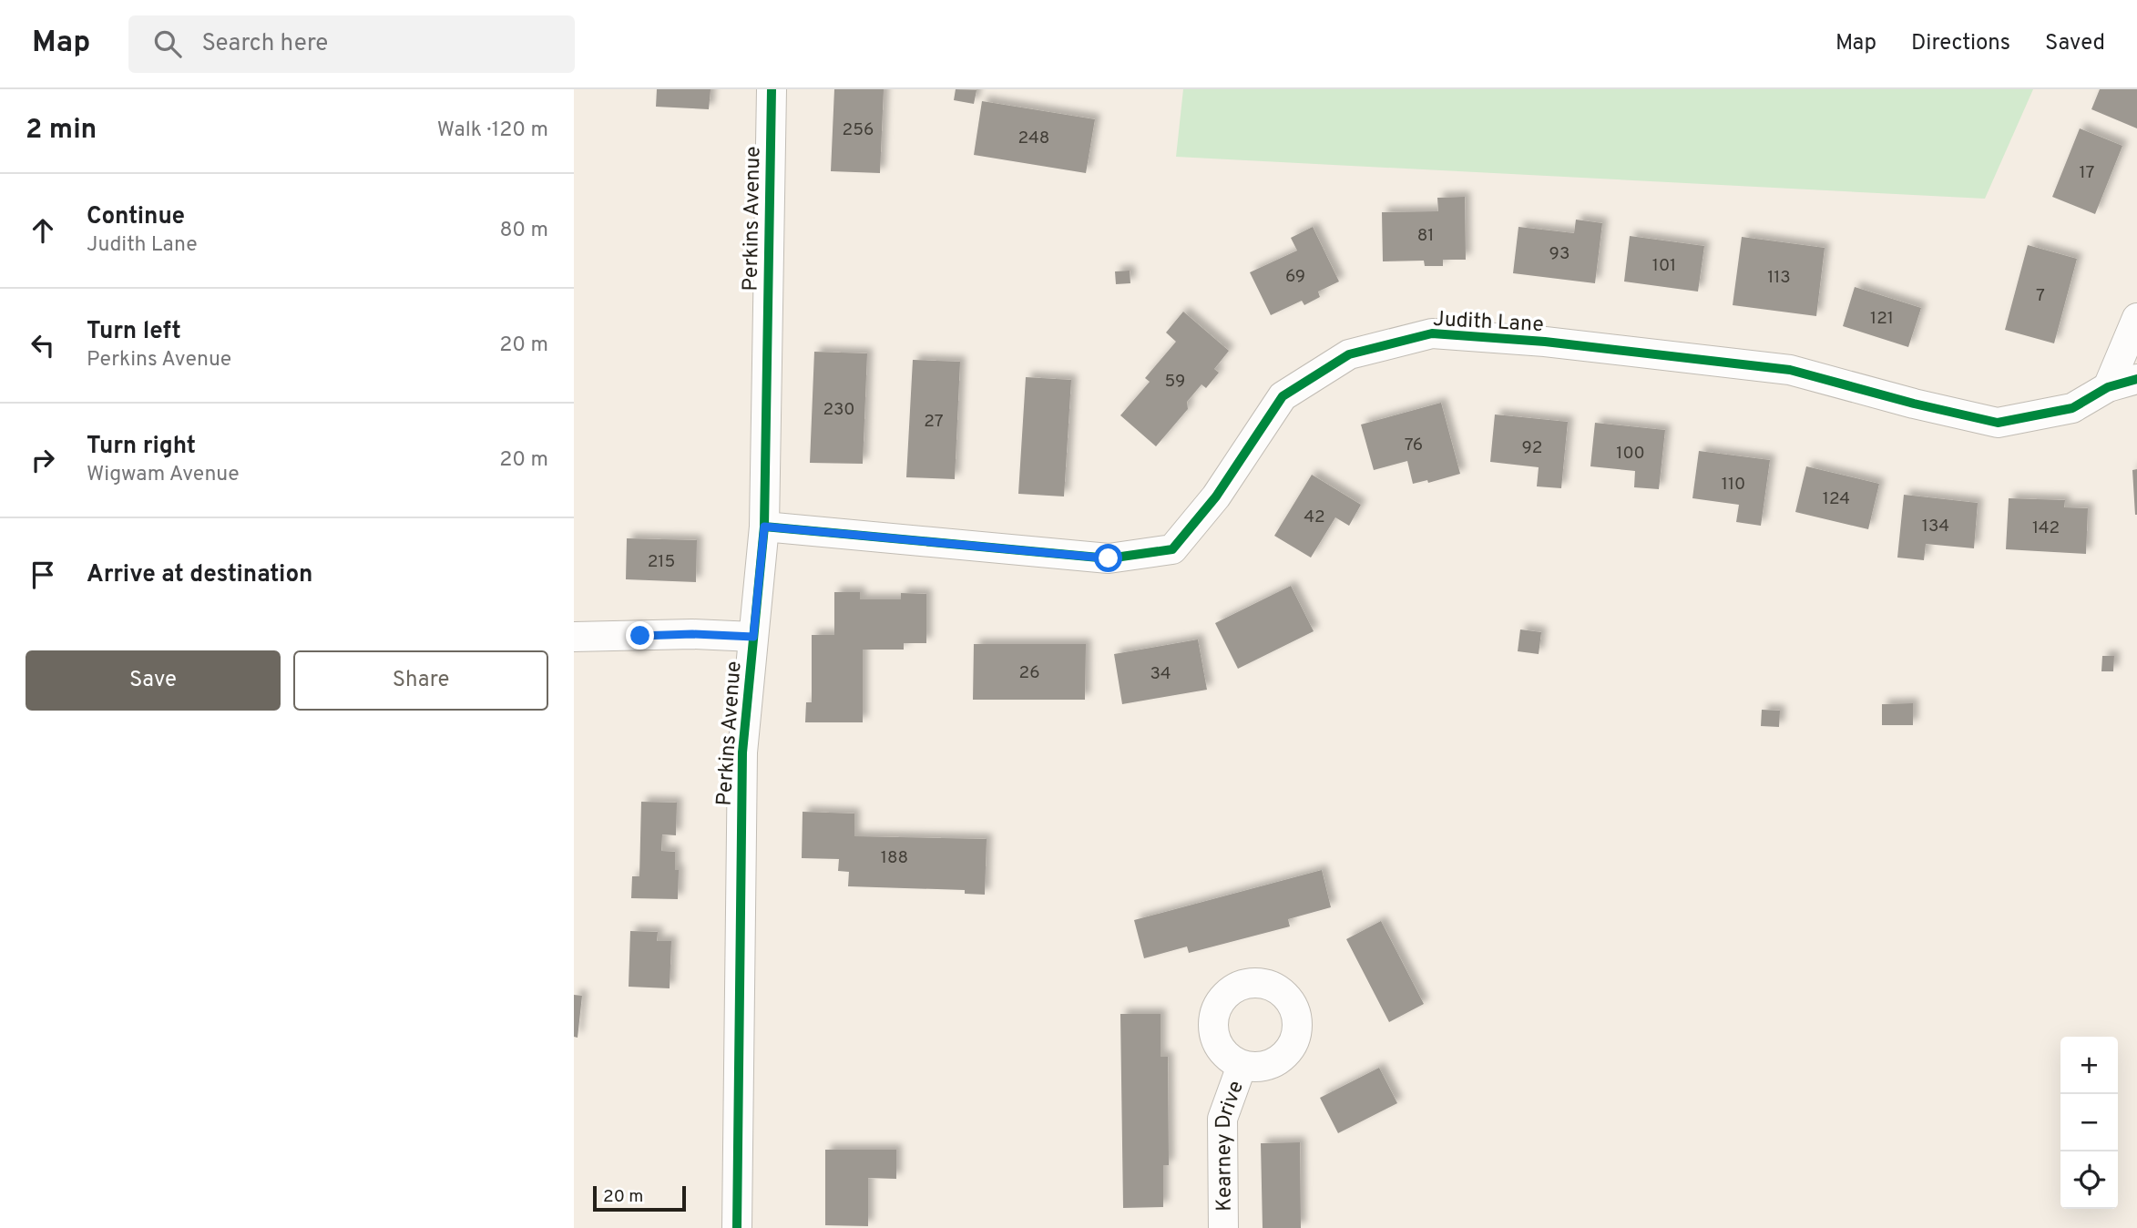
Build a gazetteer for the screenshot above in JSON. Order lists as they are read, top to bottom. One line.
{"streets":{"street":["Perkins Avenue","Judith Lane","Kearney Drive"]},"crossings":[["Perkins Avenue","Judith Lane"]],"house_numbers":["256","248","17","81","93","101","69","113","7","121","59","230","27","76","92","100","110","124","42","134","142","215","26","34","188"],"scale_bar":"20 m","page":{"header":"Map","search":"Search here","nav":["Map","Directions","Saved"],"heading":["2 min","Walk · 120 m"],"list":[["Continue","Judith Lane","80 m"],["Turn left","Perkins Avenue","20 m"],["Turn right","Wigwam Avenue","20 m"],"Arrive at destination"],"buttons":["Save","Share"],"map_buttons":["+","−"],"scale":"20 m"}}
